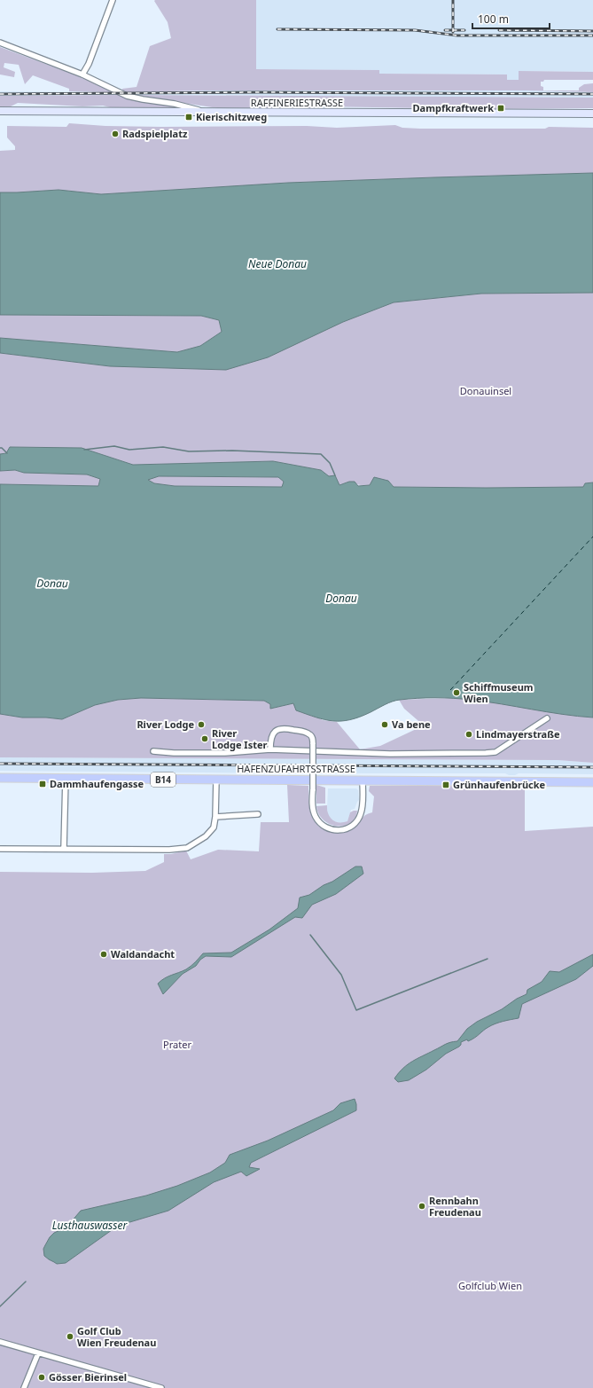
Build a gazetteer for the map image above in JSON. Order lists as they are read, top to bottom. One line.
{"streets":{"main road":["RAFFINERIESTRASSE","HAFENZUFAHRTSSTRASSE","B14"]},"water":["Neue Donau","Donau","Lusthauswasser"],"parks":["Donauinsel","Prater","Golfclub Wien"],"places":{"transit":["Dampfkraftwerk","Kierischitzweg","Dammhaufengasse","Grünhaufenbrücke"],"other":["Radspielplatz","Schiffmuseum Wien","River Lodge","Va bene","Lindmayerstraße","River Lodge Ister","Waldandacht","Rennbahn Freudenau","Golf Club Wien Freudenau","Gösser Bierinsel"]},"scale_bar":"100 m"}
